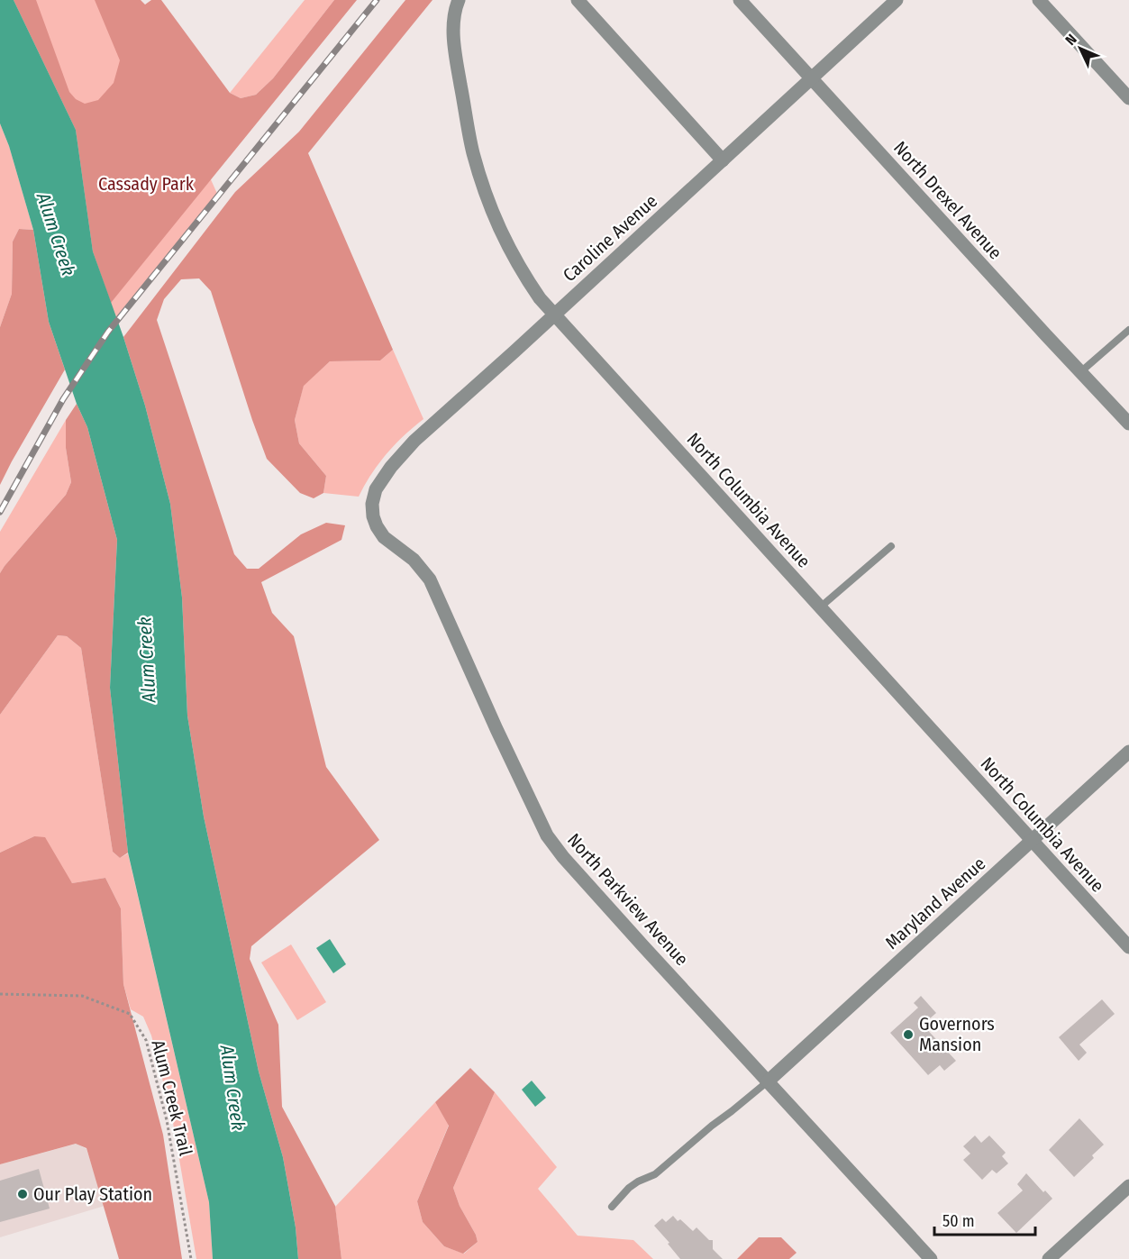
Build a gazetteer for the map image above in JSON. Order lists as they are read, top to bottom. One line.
{"streets":{"street":["North Drexel Avenue","Caroline Avenue","North Columbia Avenue","North Parkview Avenue","Maryland Avenue"],"path":["Alum Creek Trail"]},"crossings":[["North Drexel Avenue","Caroline Avenue"],["Caroline Avenue","North Columbia Avenue"],["Caroline Avenue","North Parkview Avenue"],["North Columbia Avenue","Maryland Avenue"],["North Parkview Avenue","Maryland Avenue"]],"water":["Alum Creek"],"parks":["Cassady Park"],"places":["Governors Mansion","Our Play Station"],"scale_bar":"50 m","north":"top left"}
